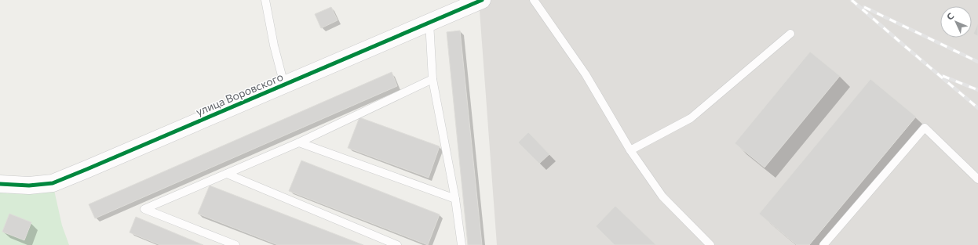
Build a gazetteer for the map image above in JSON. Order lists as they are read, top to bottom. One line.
{"streets":{"street":["улица Воровского"]},"north":"top left"}
